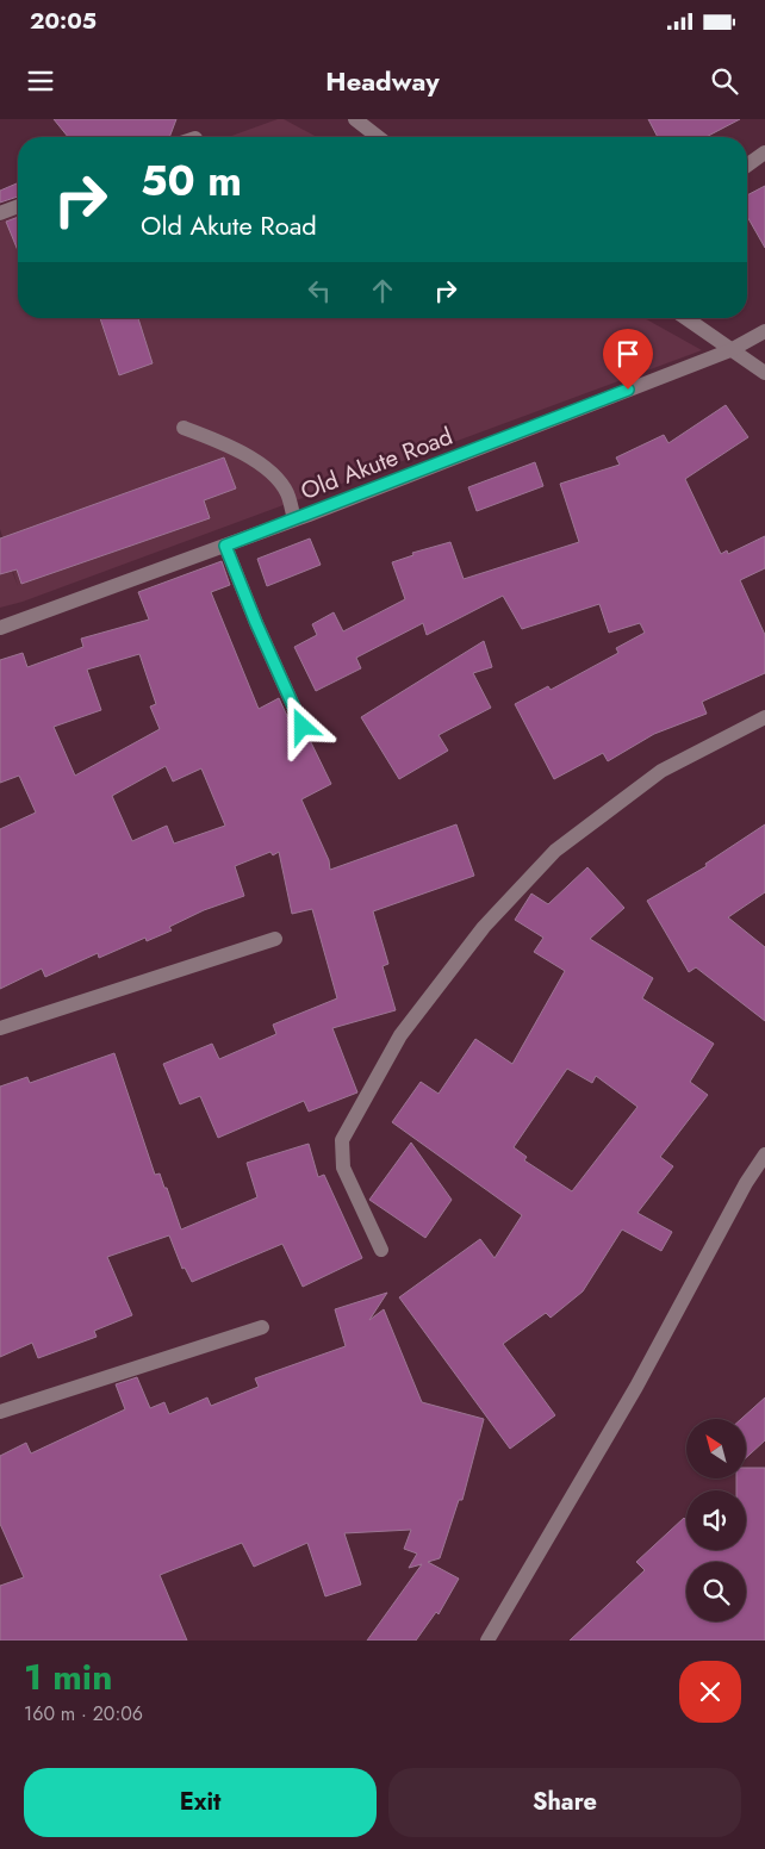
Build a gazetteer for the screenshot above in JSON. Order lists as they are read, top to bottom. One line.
{"streets":{"street":["Old Akute Road"]},"north":"top left","page":{"status":"20:05","header":"Headway","turn":["50 m","Old Akute Road"],"heading":["1 min","160 m · 20:06"],"buttons":["Exit","Share"]}}
